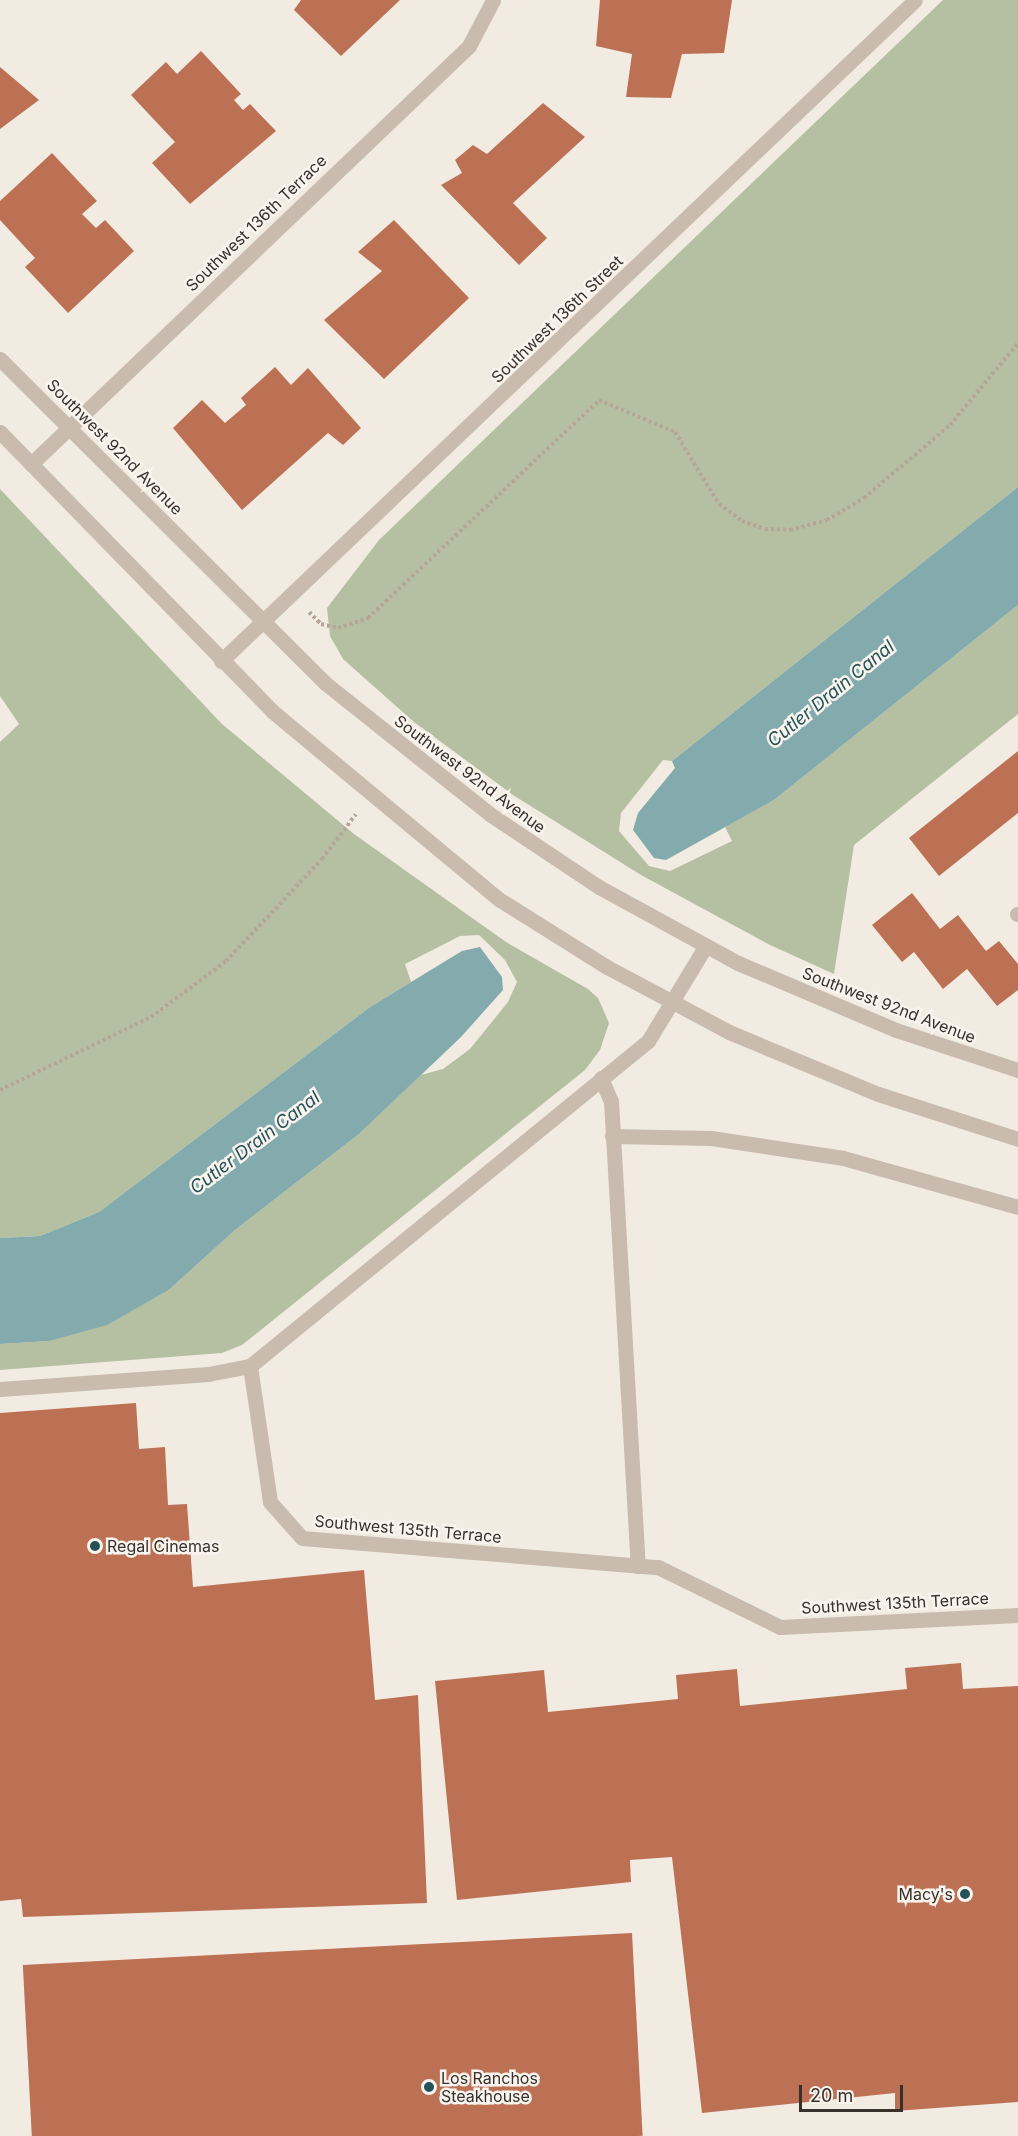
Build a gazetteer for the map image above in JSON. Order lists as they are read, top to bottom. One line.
{"streets":{"street":["Southwest 136th Terrace","Southwest 136th Street","Southwest 92nd Avenue","Southwest 135th Terrace"]},"crossings":[["Southwest 136th Terrace","Southwest 92nd Avenue"],["Southwest 136th Street","Southwest 92nd Avenue"]],"water":["Cutler Drain Canal"],"places":["Regal Cinemas","Macy's","Los Ranchos Steakhouse"],"scale_bar":"20 m"}
